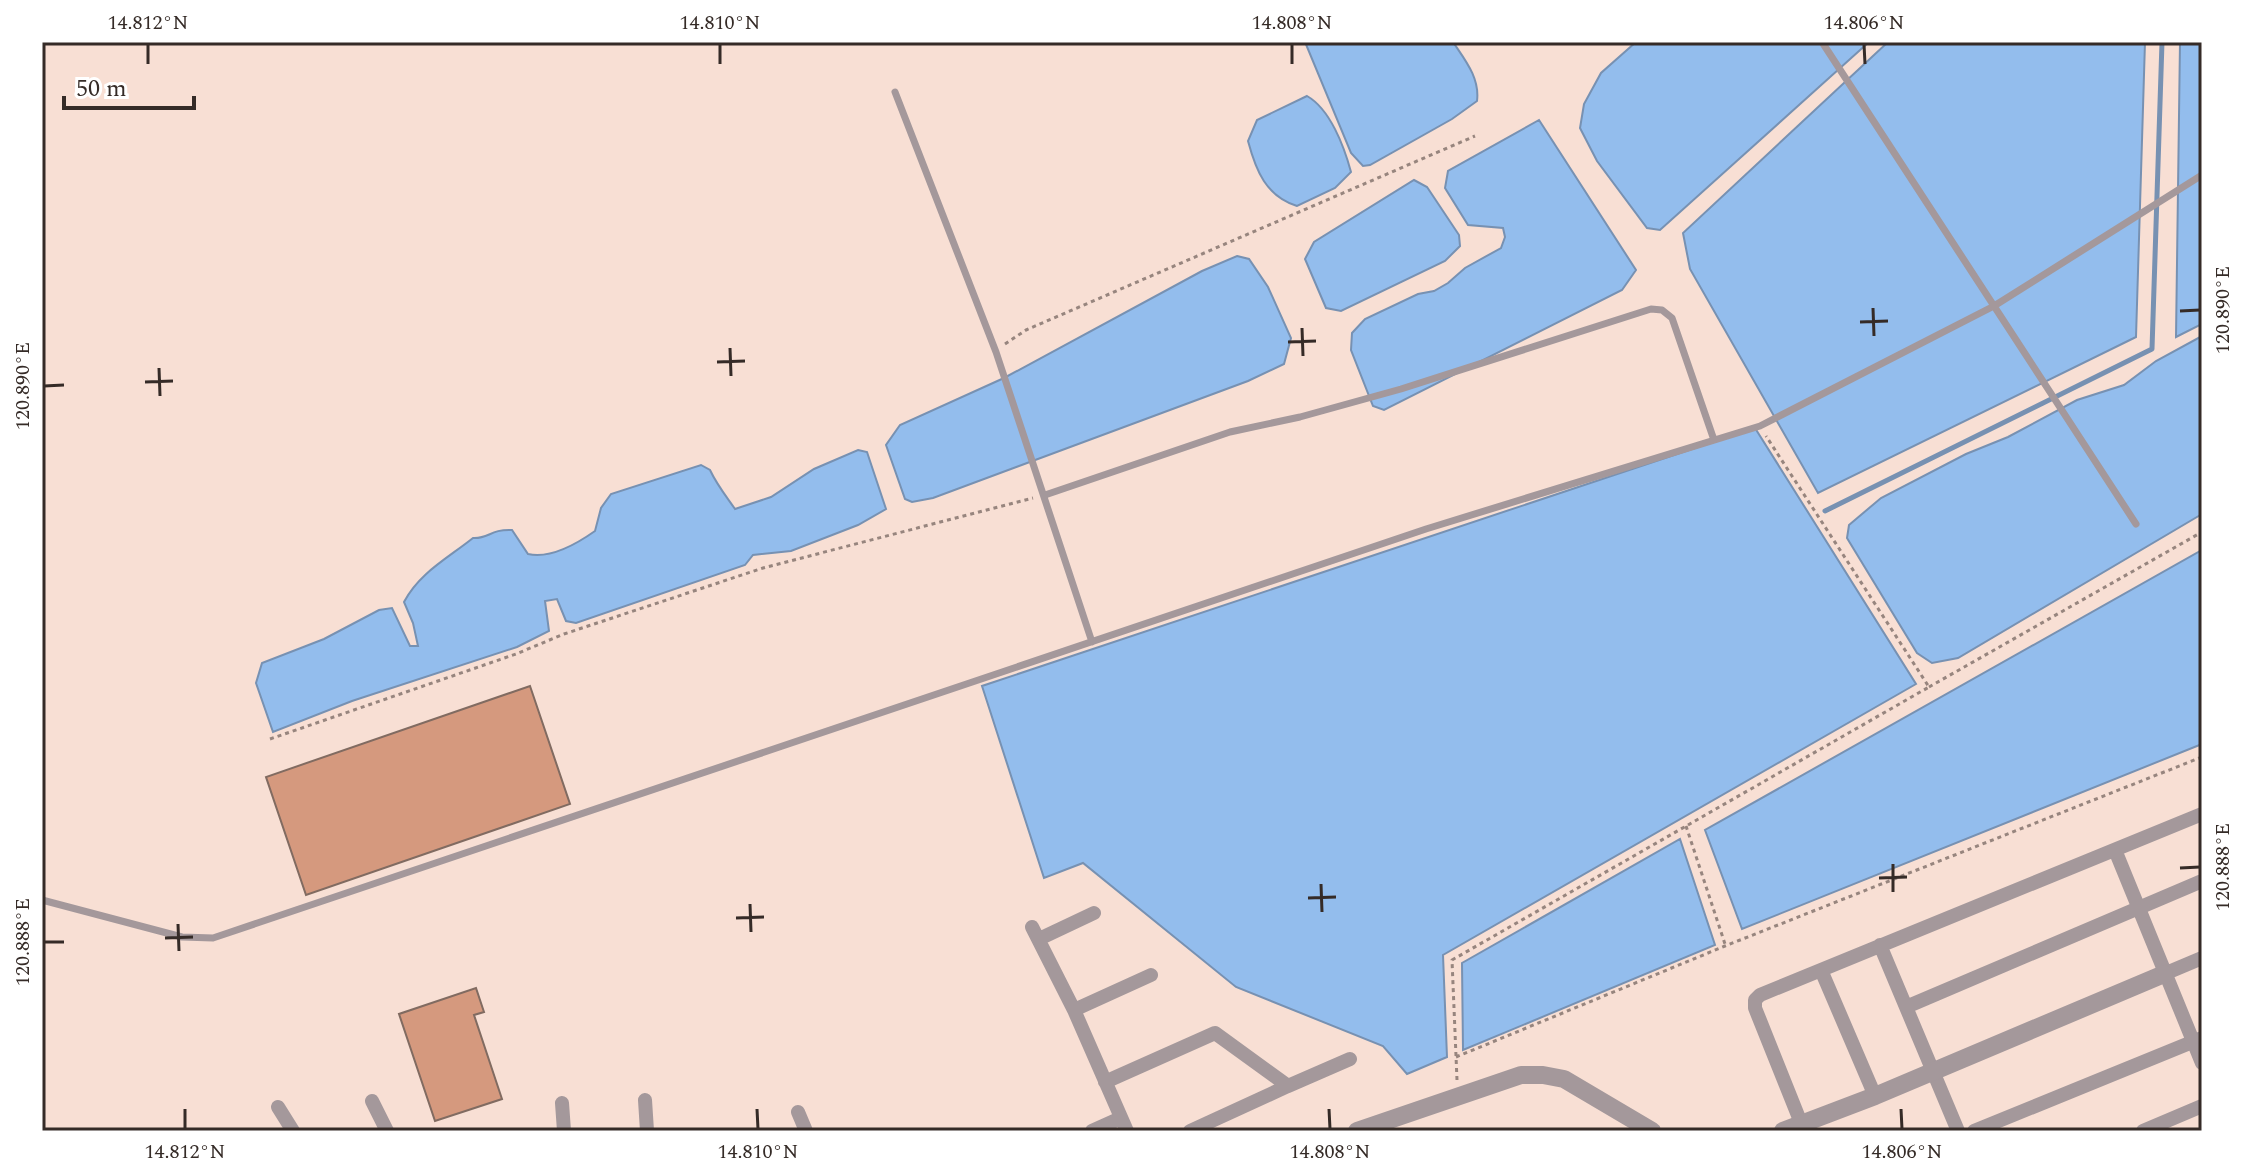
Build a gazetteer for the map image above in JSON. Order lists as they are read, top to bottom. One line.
{"scale_bar":"50 m","coordinates":["14.812°N","14.810°N","14.808°N","14.806°N","120.890°E","120.888°E"]}
